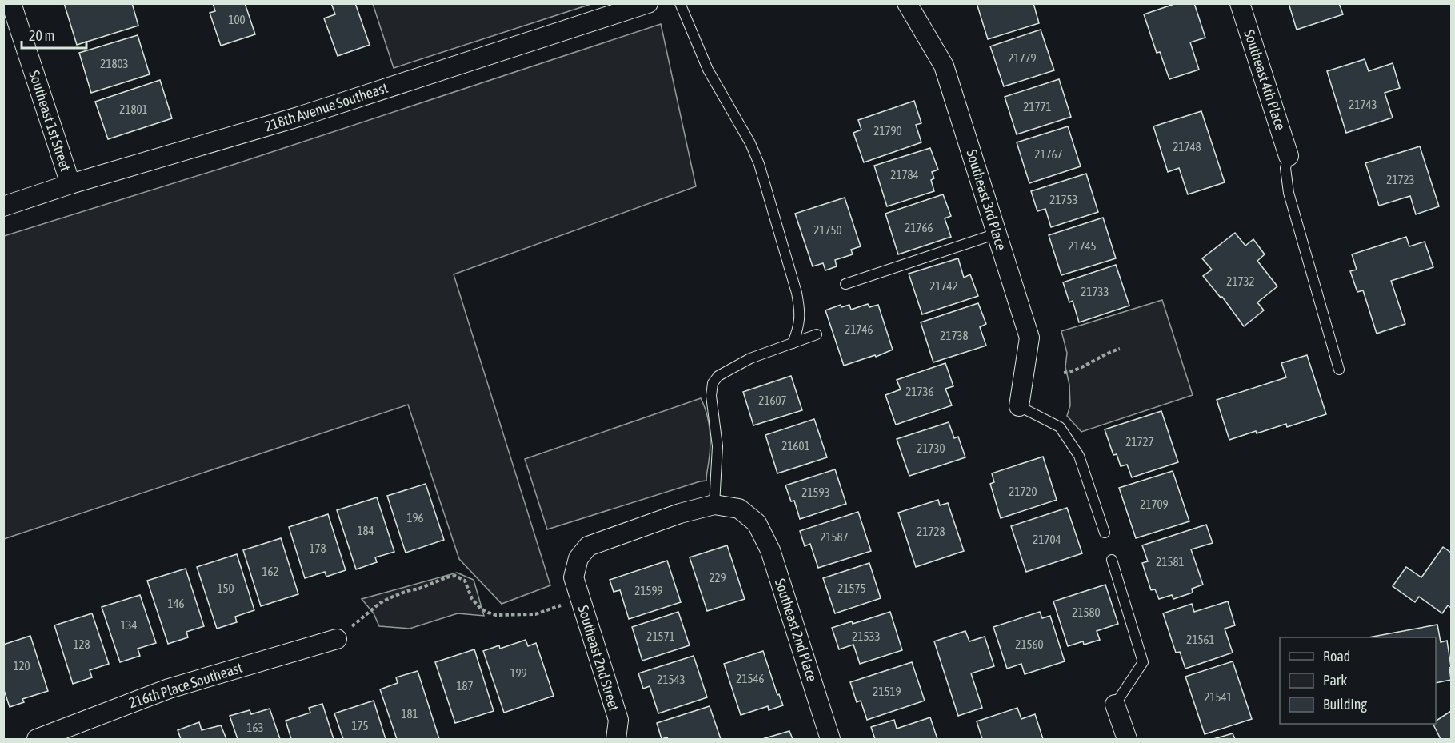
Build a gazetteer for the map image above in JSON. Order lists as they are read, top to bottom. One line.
{"streets":{"street":["Southeast 4th Place","218th Avenue Southeast","Southeast 1st Street","Southeast 3rd Place","Southeast 2nd Place","Southeast 2nd Street","216th Place Southeast"]},"crossings":[["218th Avenue Southeast","Southeast 1st Street"],["Southeast 2nd Place","Southeast 2nd Street"]],"house_numbers":["100","21779","21803","21743","21771","21801","21790","21748","21767","21784","21723","21753","21766","21750","21745","21732","21742","21733","21746","21738","21736","21607","21727","21601","21730","21720","21593","21709","196","184","21728","21587","21704","178","21581","162","229","150","21575","21599","146","21580","134","21571","21533","21561","128","21560","120","199","21546","21543","187","21519","21541","181","175","163"],"legend":["Road","Park","Building"],"scale_bar":"20 m"}
